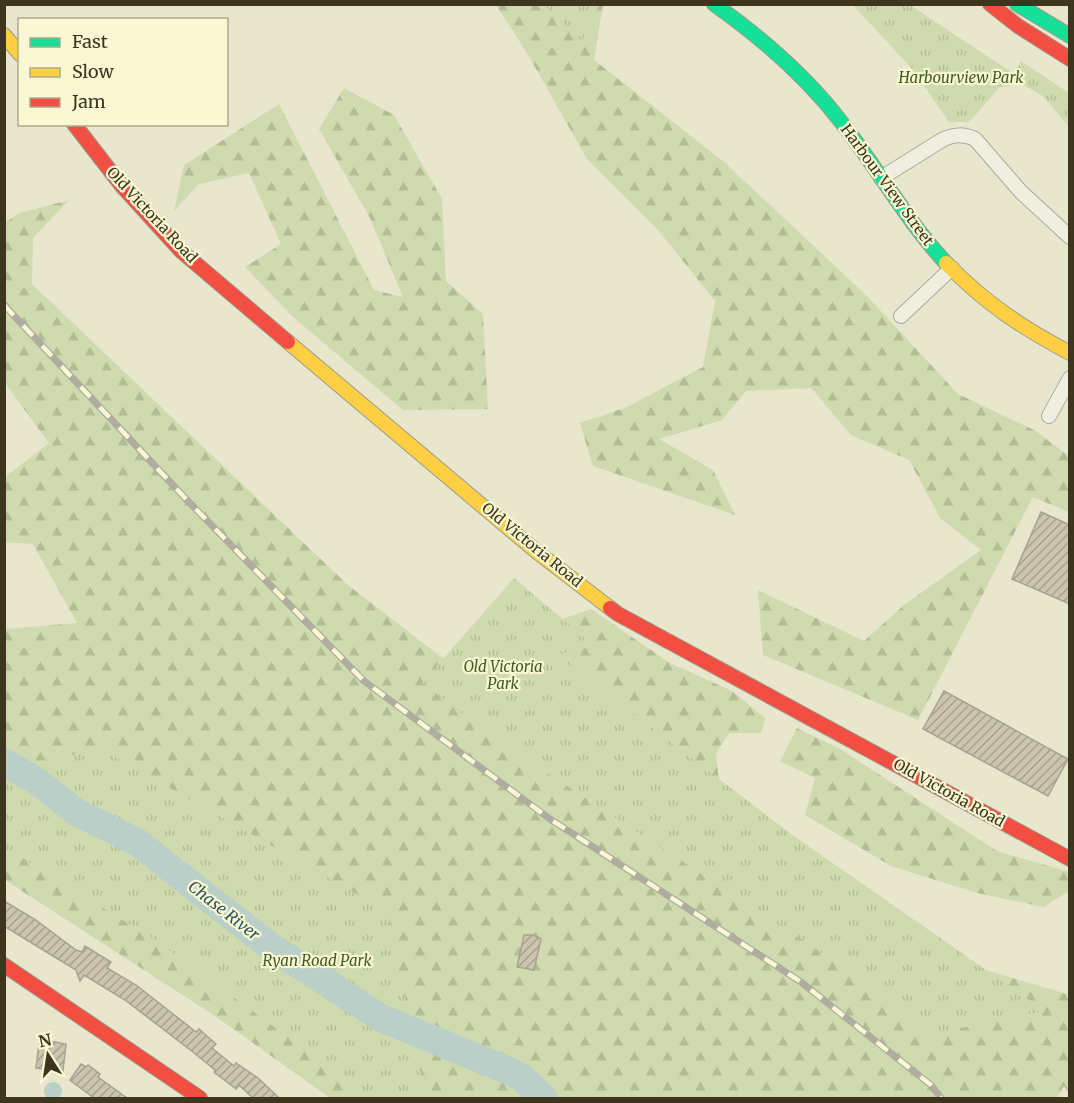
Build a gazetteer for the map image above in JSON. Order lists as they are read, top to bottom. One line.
{"streets":{"main road":["Harbour View Street","Old Victoria Road"]},"water":["Chase River"],"parks":["Harbourview Park","Old Victoria Park","Ryan Road Park"],"legend":["Fast","Slow","Jam"],"north":"top"}
